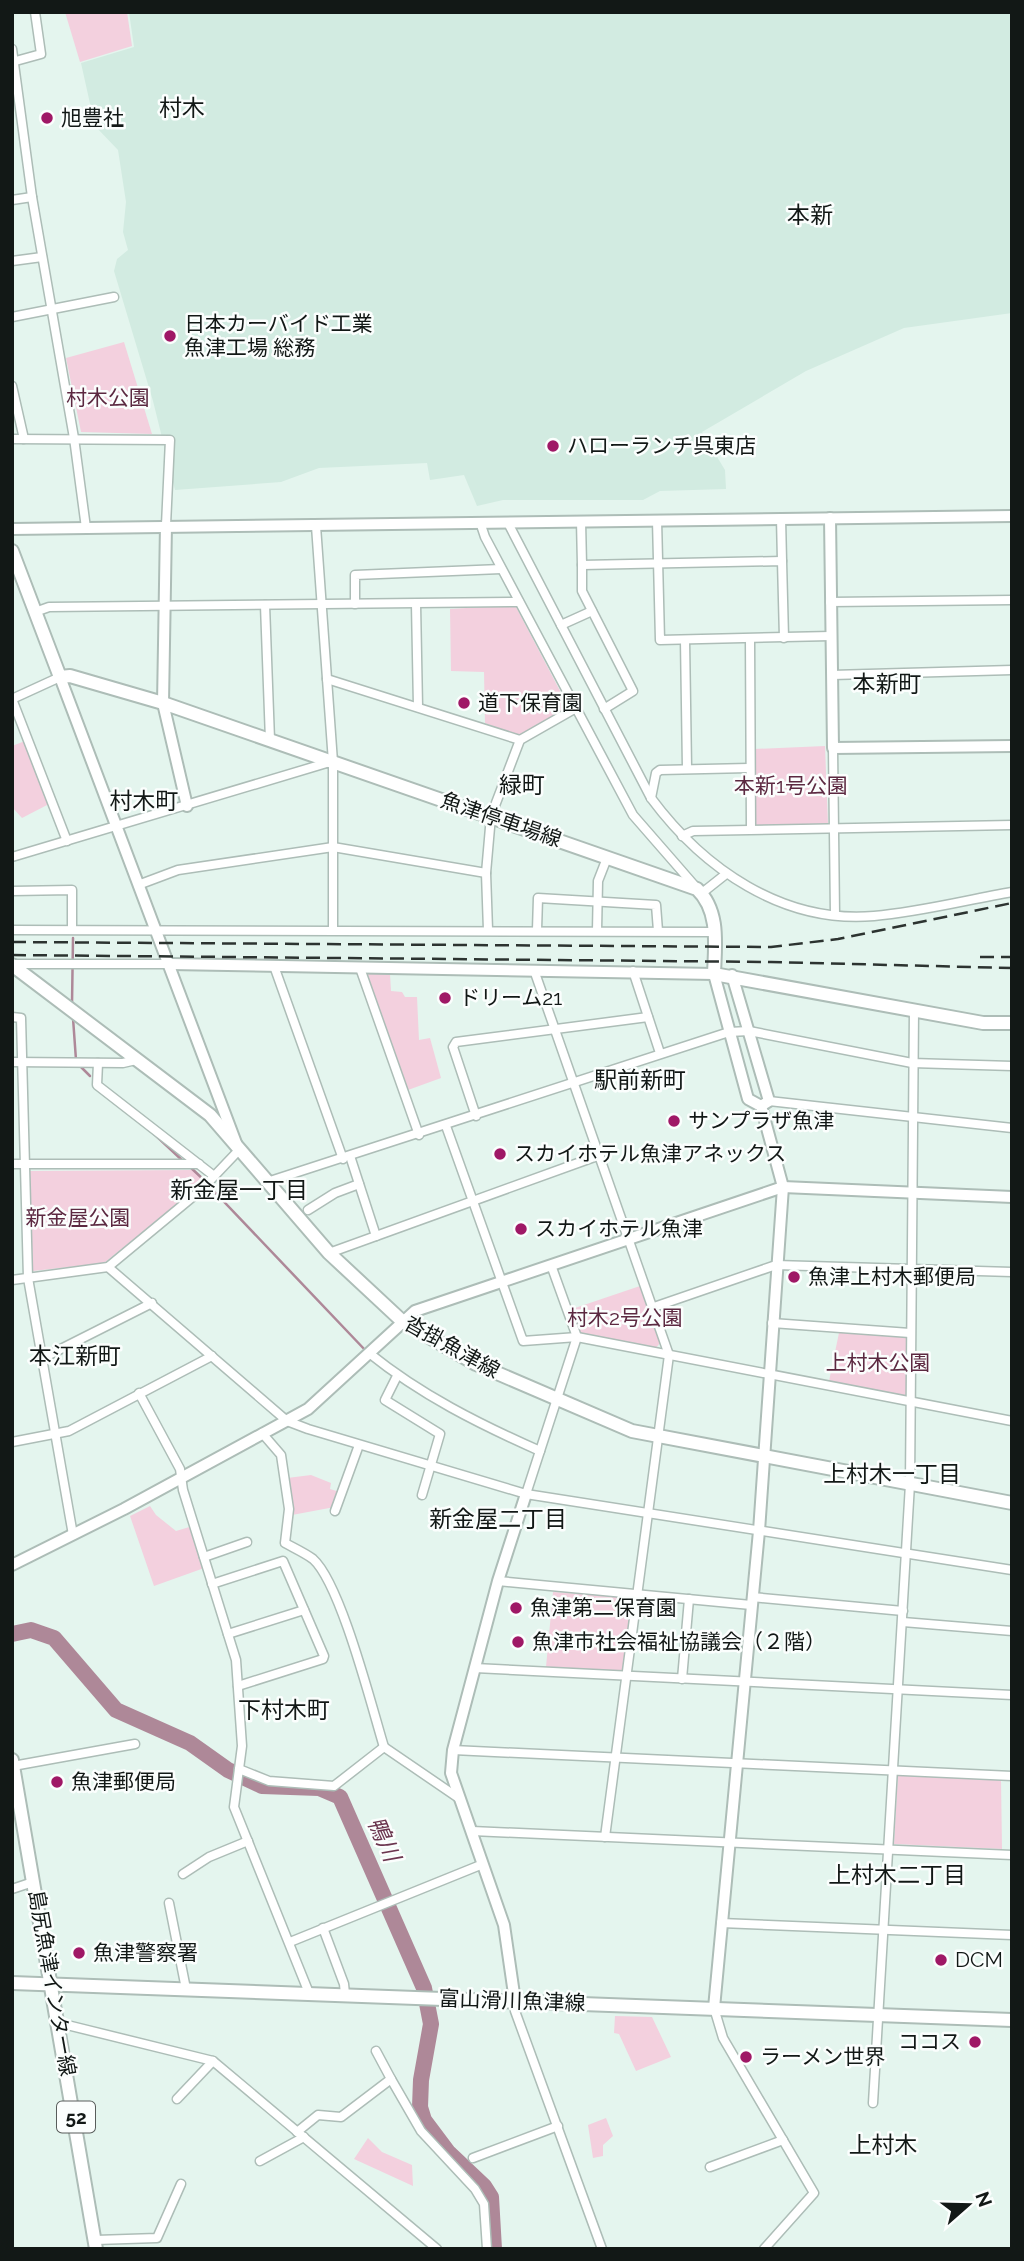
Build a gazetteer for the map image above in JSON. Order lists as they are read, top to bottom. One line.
{"streets":{"main road":["魚津停車場線","沓掛魚津線","島尻魚津インター線","富山滑川魚津線","52"]},"crossings":[["島尻魚津インター線","富山滑川魚津線"]],"districts":["村木","本新","本新町","緑町","村木町","駅前新町","新金屋一丁目","本江新町","上村木一丁目","新金屋二丁目","下村木町","上村木二丁目","上村木"],"water":["鴨川"],"parks":["村木公園","本新1号公園","新金屋公園","村木2号公園","上村木公園"],"places":["旭豊社","日本カーバイド工業 魚津工場 総務","ハローランチ呉東店","道下保育園","ドリーム21","サンプラザ魚津","スカイホテル魚津アネックス","スカイホテル魚津","魚津上村木郵便局","魚津第二保育園","魚津市社会福祉協議会（２階）","魚津郵便局","魚津警察署","DCM","ココス","ラーメン世界"],"north":"right"}
